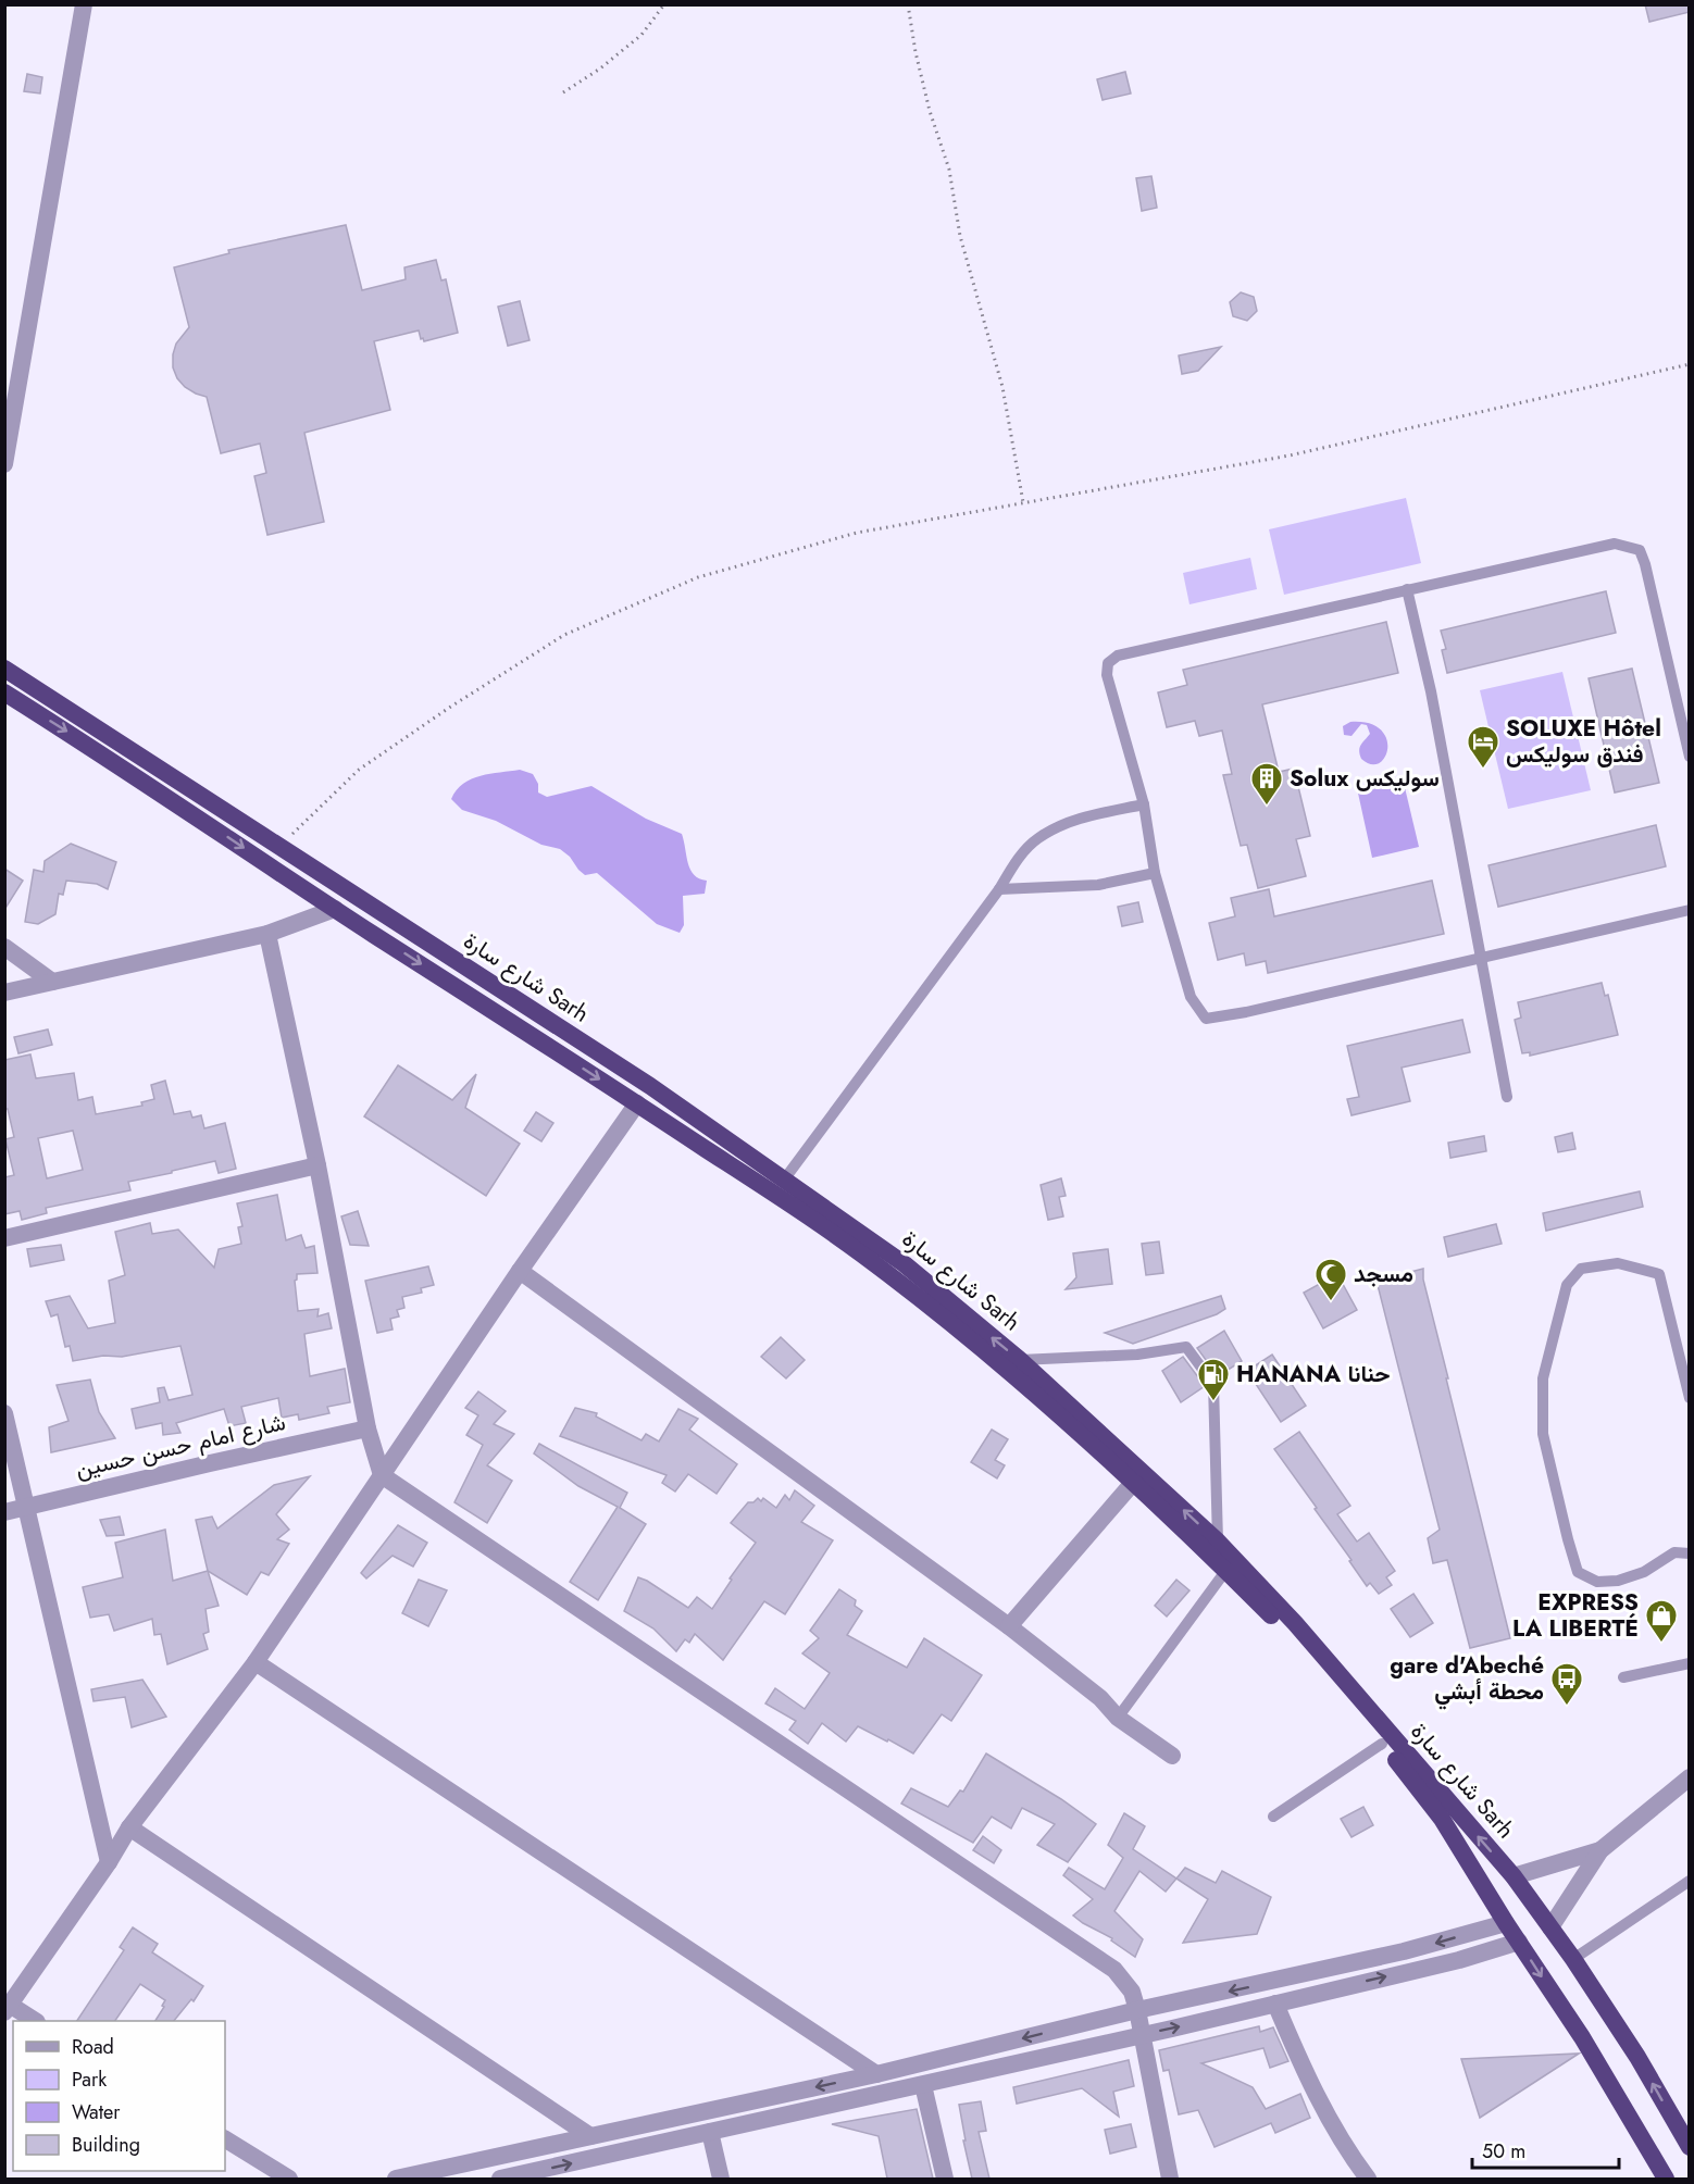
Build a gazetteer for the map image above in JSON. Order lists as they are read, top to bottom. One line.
{"streets":{"highway":["شارع سارة Sarh"],"street":["شارع امام حسن حسين"]},"places":{"hotel":["SOLUXE Hôtel فندق سوليكس"],"building":["Solux سوليكس"],"mosque":["مسجد"],"fuel station":["HANANA حنانا"],"shop":["EXPRESS LA LIBERTÉ"],"bus stop":["gare d'Abeché محطة أبشي"]},"legend":["Road","Park","Water","Building"],"scale_bar":"50 m"}
